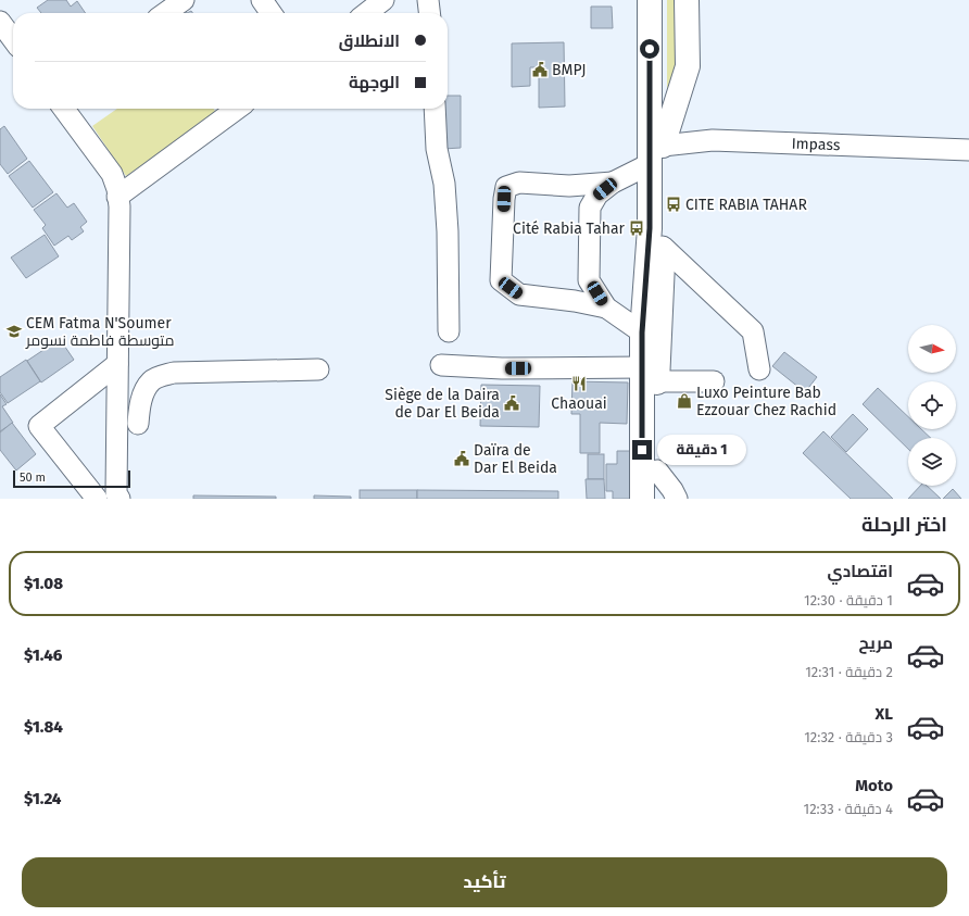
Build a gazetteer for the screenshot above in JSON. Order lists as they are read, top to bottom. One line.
{"streets":{"street":["Impass"]},"places":{"public building":["BMPJ","Siège de la Daira de Dar El Beida","Daïra de Dar El Beida"],"bus stop":["CITE RABIA TAHAR","Cité Rabia Tahar"],"school or university":["CEM Fatma N'Soumer متوسطة فاطمة نسومر"],"restaurant":["Chaouai"],"shop":["Luxo Peinture Bab Ezzouar Chez Rachid"]},"scale_bar":"50 m","north":"right","page":{"banner":["الانطلاق","الوجهة"],"bubble":"1 دقيقة","scale":"50 m","heading":"اختر الرحلة","list":[{"name":"اقتصادي","note":"1 دقيقة · 12:30","value":"$1.08"},{"name":"مريح","note":"2 دقيقة · 12:31","value":"$1.46"},{"name":"XL","note":"3 دقيقة · 12:32","value":"$1.84"},{"name":"Moto","note":"4 دقيقة · 12:33","value":"$1.24"}],"buttons":"تأكيد"}}
